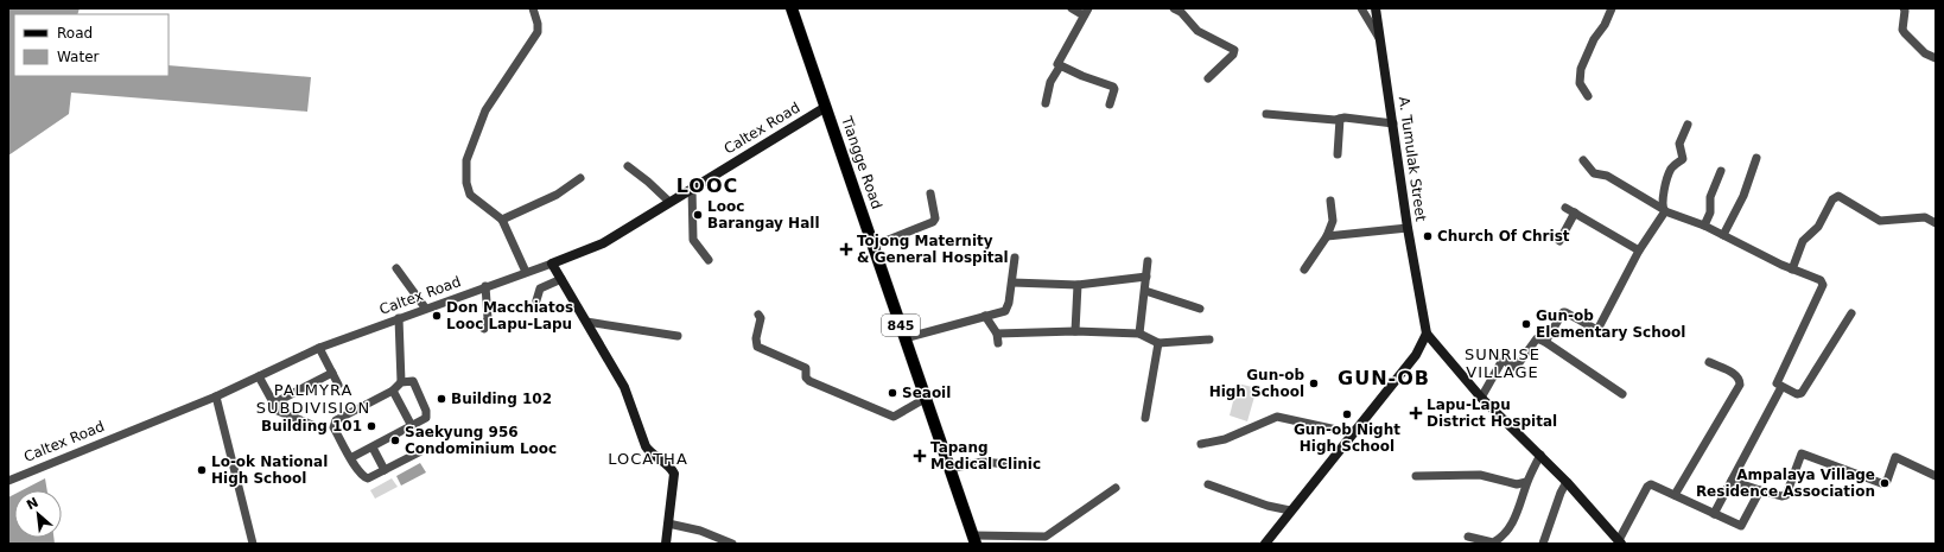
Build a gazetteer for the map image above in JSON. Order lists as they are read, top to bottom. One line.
{"streets":{"main road":["Tiangge Road","845"],"street":["Caltex Road","A. Tumulak Street"]},"crossings":[["Caltex Road","Tiangge Road"]],"districts":["LOOC","SUNRISE VILLAGE","GUN-OB","PALMYRA SUBDIVISION","LOCATHA"],"places":{"other":["Looc Barangay Hall","Church Of Christ","Don Macchiatos Looc Lapu-Lapu","Gun-ob Elementary School","Gun-ob High School","Seaoil","Building 102","Gun-ob Night High School","Building 101","Saekyung 956 Condominium Looc","Lo-ok National High School","Ampalaya Village Residence Association"],"health":["Tojong Maternity & General Hospital","Lapu-Lapu District Hospital","Tapang Medical Clinic"]},"legend":["Road","Water"],"north":"top left"}
